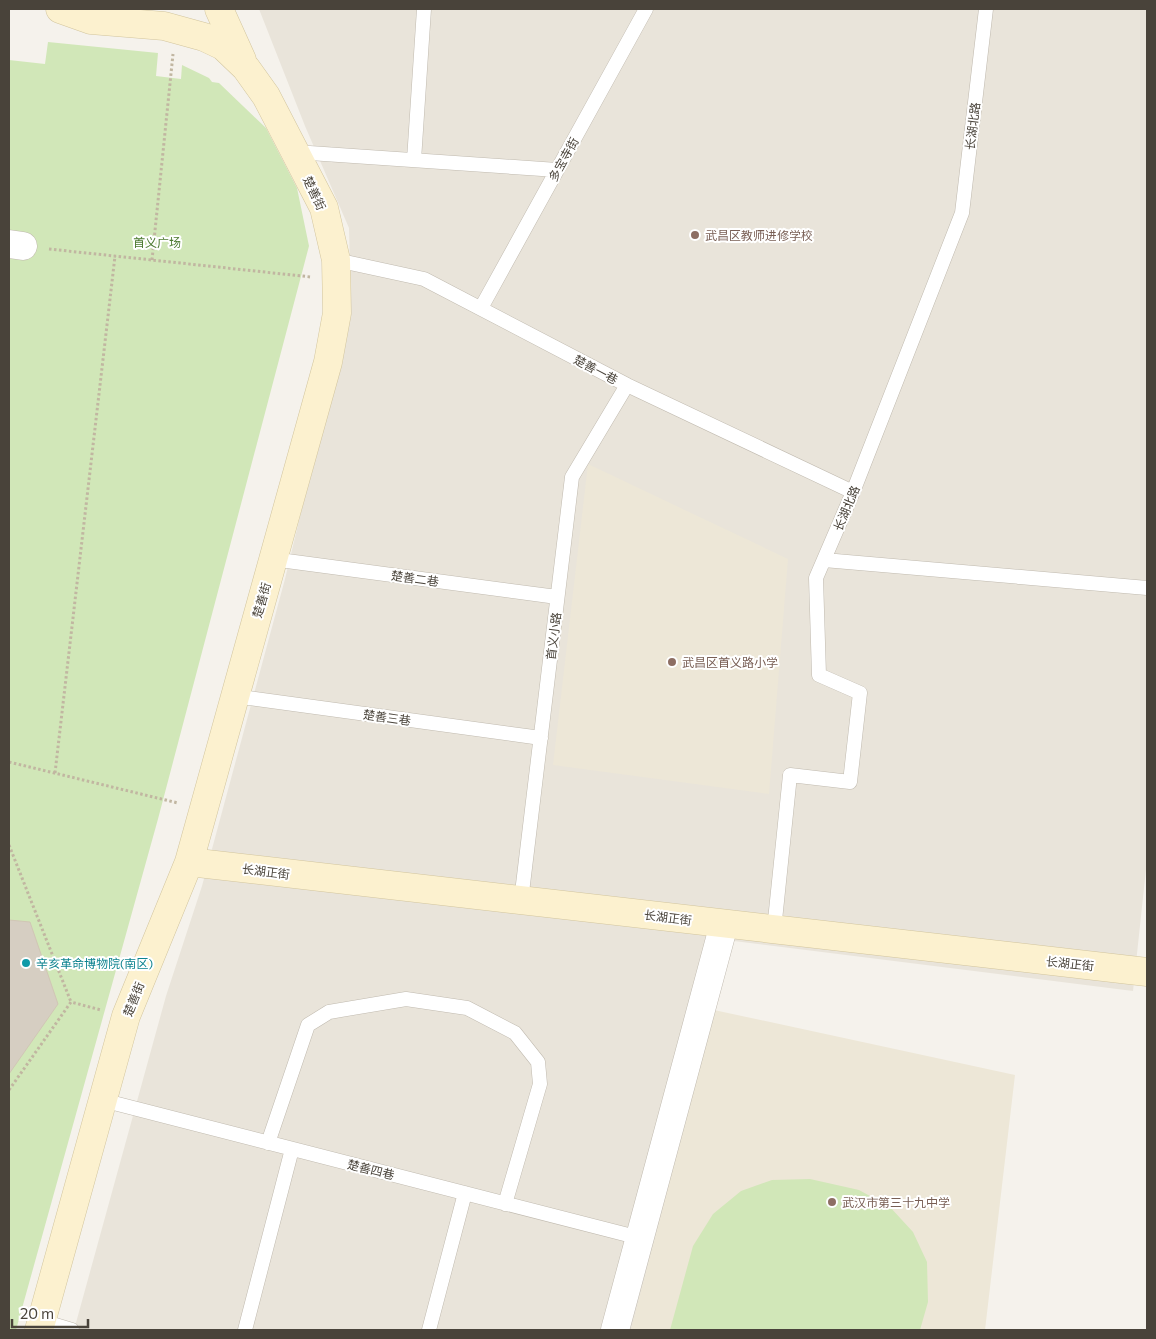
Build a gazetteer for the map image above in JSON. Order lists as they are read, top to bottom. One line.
{"streets":{"street":["楚善街","长湖正街"],"lane":["长湖北路","多宝寺街","楚善一巷","楚善二巷","首义小路","楚善三巷","楚善四巷"]},"crossings":[["长湖北路","楚善一巷"],["长湖北路","长湖正街"],["多宝寺街","楚善一巷"],["楚善街","楚善一巷"],["楚善街","楚善二巷"],["楚善街","楚善三巷"],["楚善街","长湖正街"],["楚善街","楚善四巷"],["楚善一巷","首义小路"],["楚善二巷","首义小路"],["首义小路","楚善三巷"],["首义小路","长湖正街"]],"parks":["首义广场"],"places":["武昌区教师进修学校","武昌区首义路小学","辛亥革命博物院(南区)","武汉市第三十九中学"],"scale_bar":"20 m"}
